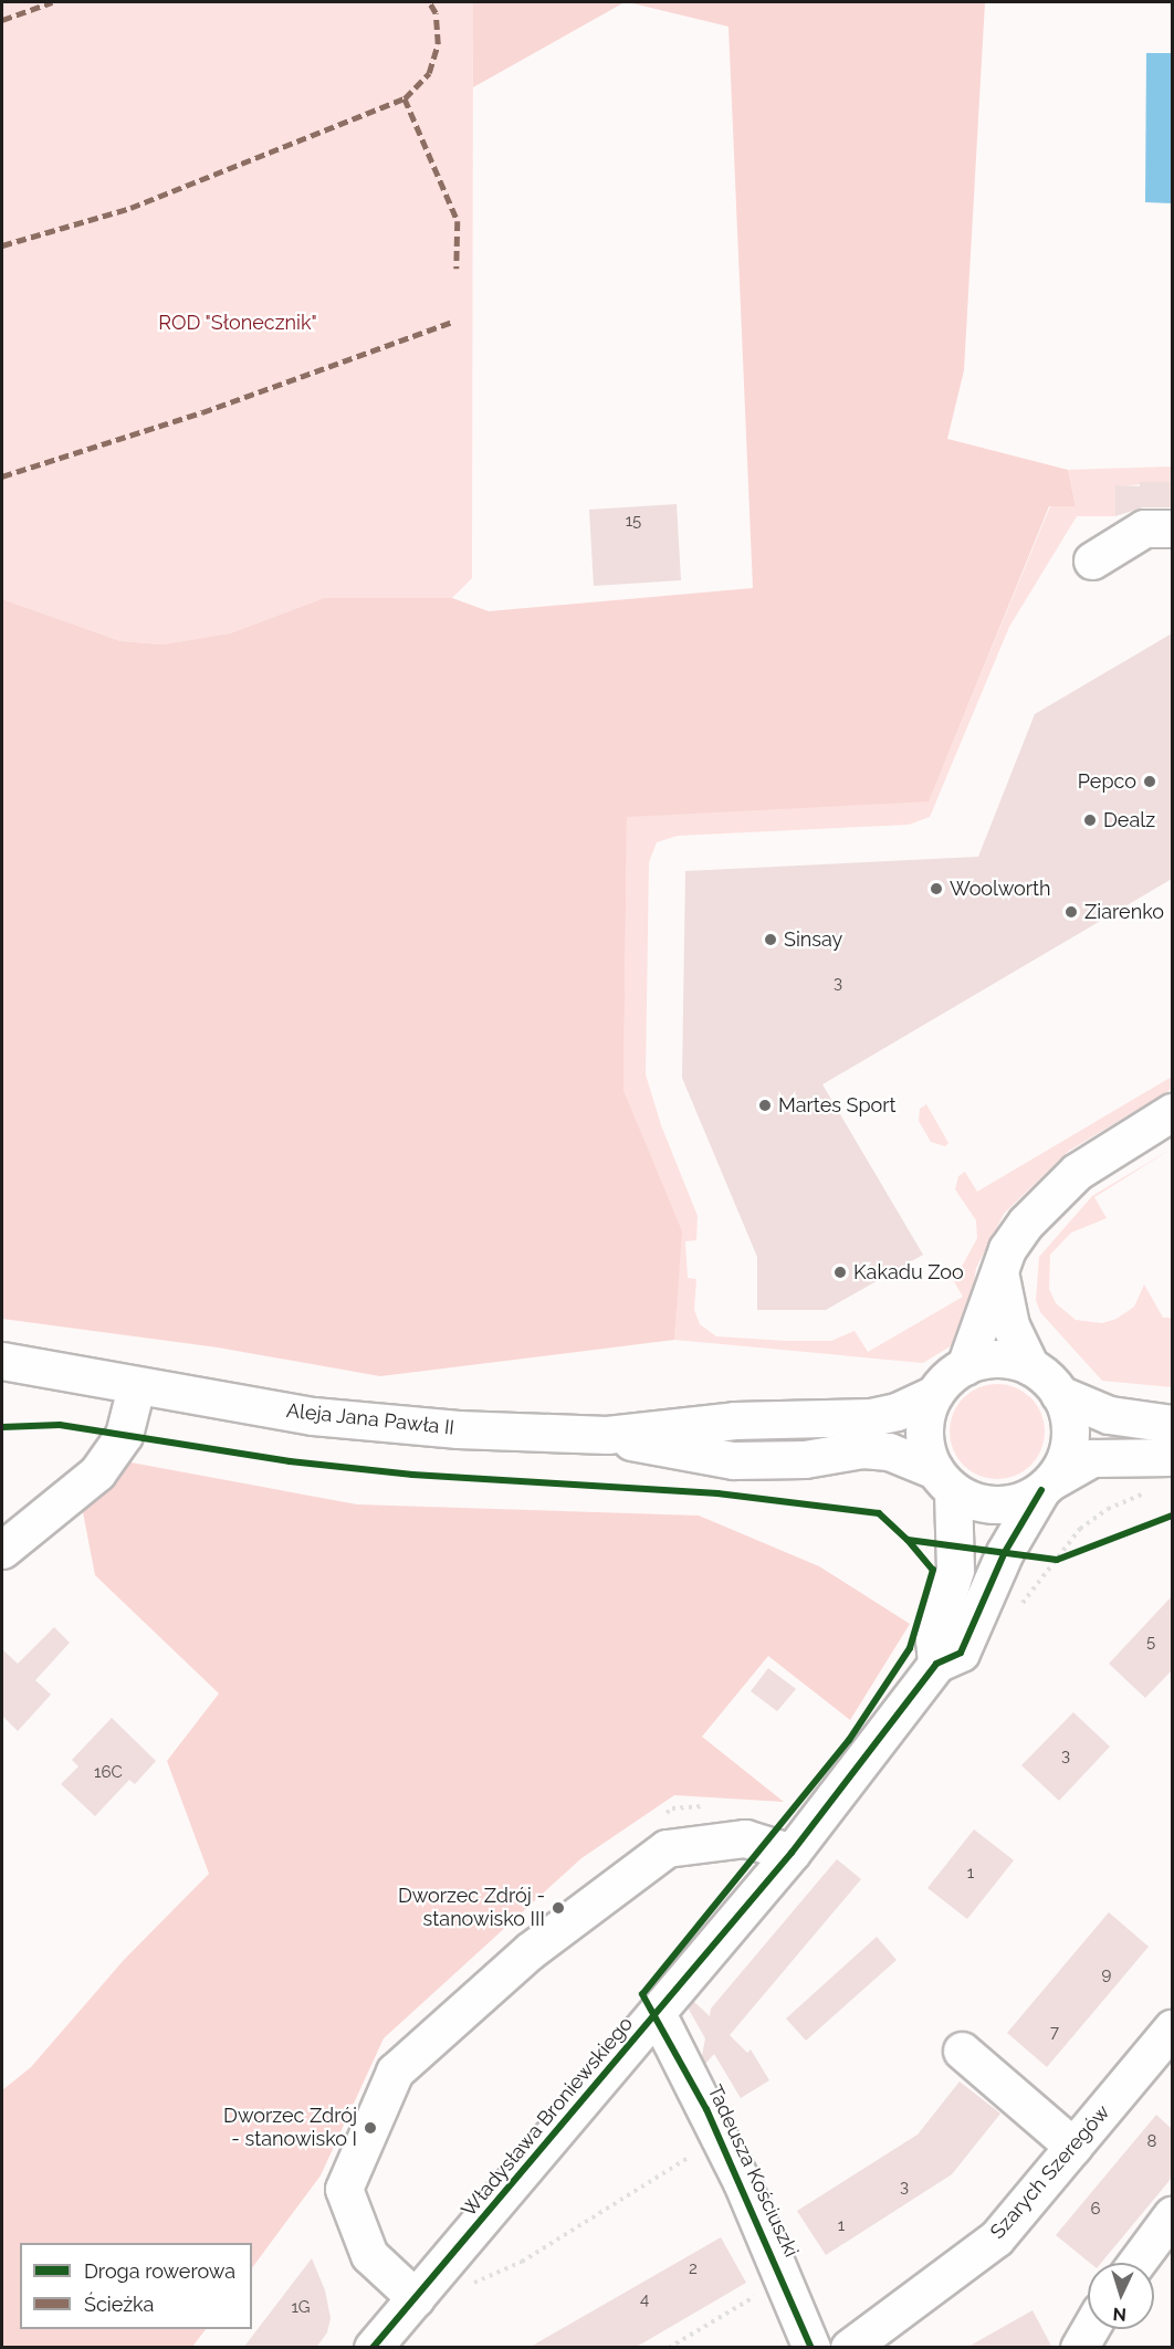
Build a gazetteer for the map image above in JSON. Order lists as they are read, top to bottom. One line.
{"streets":{"street":["Aleja Jana Pawła II","Władysława Broniewskiego","Tadeusza Kościuszki","Szarych Szeregów"]},"crossings":[["Aleja Jana Pawła II","Władysława Broniewskiego"],["Władysława Broniewskiego","Tadeusza Kościuszki"]],"parks":["ROD \"Słonecznik\""],"places":["Pepco","Dealz","Woolworth","Ziarenko","Sinsay","Martes Sport","Kakadu Zoo","Dworzec Zdrój - stanowisko III","Dworzec Zdrój - stanowisko I"],"house_numbers":["15","3","5","3","16C","1","9","7","8","3","6","1","2","4","1G"],"legend":["Droga rowerowa","Ścieżka"],"north":"bottom"}
